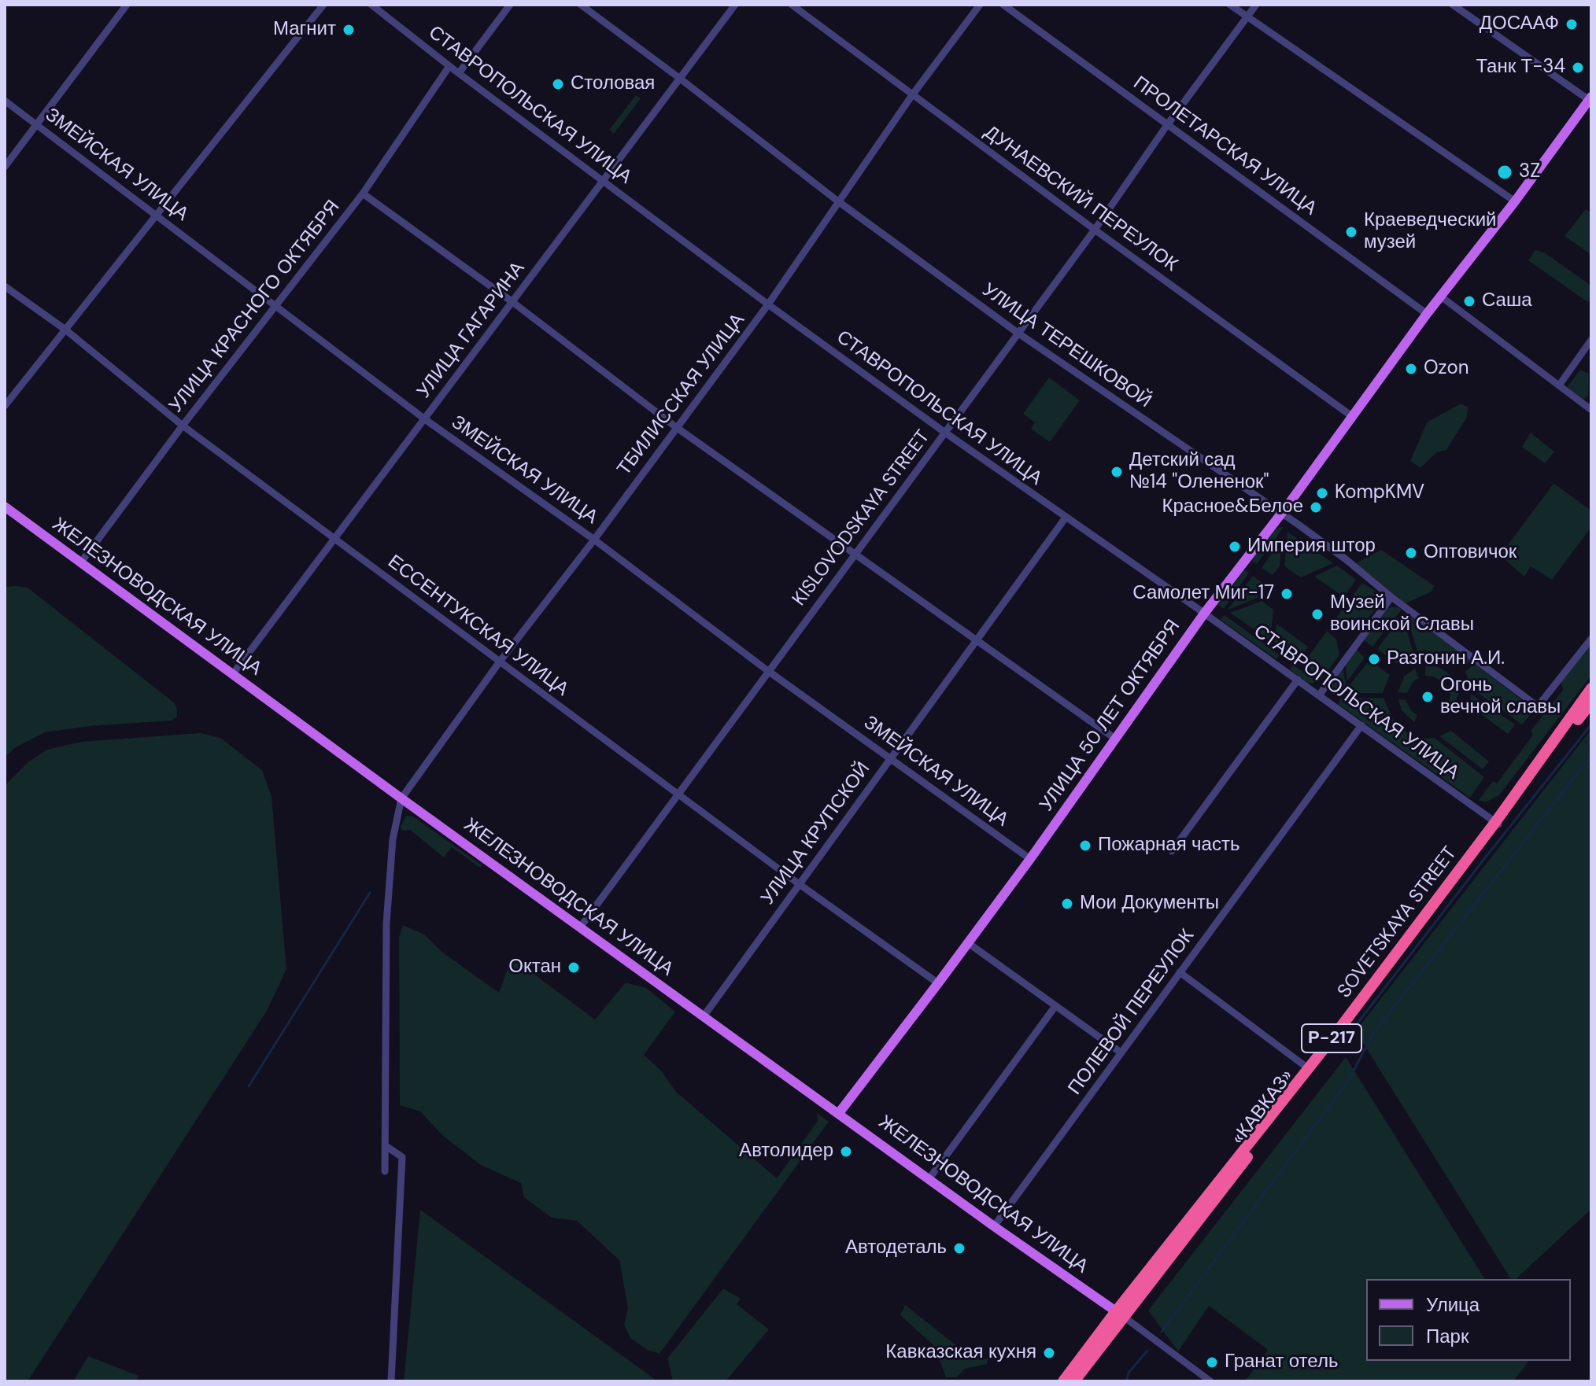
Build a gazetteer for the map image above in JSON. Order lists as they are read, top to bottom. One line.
{"streets":{"highway":["SOVETSKAYA STREET","Р-217","«КАВКАЗ»"],"main road":["ЖЕЛЕЗНОВОДСКАЯ УЛИЦА","УЛИЦА 50 ЛЕТ ОКТЯБРЯ"],"street":["СТАВРОПОЛЬСКАЯ УЛИЦА","ПРОЛЕТАРСКАЯ УЛИЦА","ЗМЕЙСКАЯ УЛИЦА","ДУНАЕВСКИЙ ПЕРЕУЛОК","УЛИЦА КРАСНОГО ОКТЯБРЯ","УЛИЦА ГАГАРИНА","УЛИЦА ТЕРЕШКОВОЙ","ТБИЛИССКАЯ УЛИЦА","KISLOVODSKAYA STREET","ЕССЕНТУКСКАЯ УЛИЦА","УЛИЦА КРУПСКОЙ","ПОЛЕВОЙ ПЕРЕУЛОК"]},"crossings":[["СТАВРОПОЛЬСКАЯ УЛИЦА","УЛИЦА КРАСНОГО ОКТЯБРЯ"],["СТАВРОПОЛЬСКАЯ УЛИЦА","УЛИЦА ГАГАРИНА"],["СТАВРОПОЛЬСКАЯ УЛИЦА","ТБИЛИССКАЯ УЛИЦА"],["СТАВРОПОЛЬСКАЯ УЛИЦА","KISLOVODSKAYA STREET"],["СТАВРОПОЛЬСКАЯ УЛИЦА","УЛИЦА 50 ЛЕТ ОКТЯБРЯ"],["СТАВРОПОЛЬСКАЯ УЛИЦА","УЛИЦА КРУПСКОЙ"],["СТАВРОПОЛЬСКАЯ УЛИЦА","SOVETSKAYA STREET"],["СТАВРОПОЛЬСКАЯ УЛИЦА","ПОЛЕВОЙ ПЕРЕУЛОК"],["СТАВРОПОЛЬСКАЯ УЛИЦА","«КАВКАЗ»"],["ПРОЛЕТАРСКАЯ УЛИЦА","KISLOVODSKAYA STREET"],["ПРОЛЕТАРСКАЯ УЛИЦА","УЛИЦА 50 ЛЕТ ОКТЯБРЯ"],["ЗМЕЙСКАЯ УЛИЦА","УЛИЦА КРАСНОГО ОКТЯБРЯ"],["ЗМЕЙСКАЯ УЛИЦА","УЛИЦА ГАГАРИНА"],["ЗМЕЙСКАЯ УЛИЦА","ТБИЛИССКАЯ УЛИЦА"],["ЗМЕЙСКАЯ УЛИЦА","KISLOVODSKAYA STREET"],["ЗМЕЙСКАЯ УЛИЦА","УЛИЦА 50 ЛЕТ ОКТЯБРЯ"],["ЗМЕЙСКАЯ УЛИЦА","УЛИЦА КРУПСКОЙ"],["ДУНАЕВСКИЙ ПЕРЕУЛОК","ТБИЛИССКАЯ УЛИЦА"],["ДУНАЕВСКИЙ ПЕРЕУЛОК","KISLOVODSKAYA STREET"],["ДУНАЕВСКИЙ ПЕРЕУЛОК","УЛИЦА 50 ЛЕТ ОКТЯБРЯ"],["УЛИЦА КРАСНОГО ОКТЯБРЯ","ЖЕЛЕЗНОВОДСКАЯ УЛИЦА"],["УЛИЦА КРАСНОГО ОКТЯБРЯ","ЕССЕНТУКСКАЯ УЛИЦА"],["УЛИЦА ГАГАРИНА","УЛИЦА ТЕРЕШКОВОЙ"],["УЛИЦА ГАГАРИНА","ЖЕЛЕЗНОВОДСКАЯ УЛИЦА"],["УЛИЦА ГАГАРИНА","ЕССЕНТУКСКАЯ УЛИЦА"],["УЛИЦА ТЕРЕШКОВОЙ","ТБИЛИССКАЯ УЛИЦА"],["УЛИЦА ТЕРЕШКОВОЙ","KISLOVODSKAYA STREET"],["УЛИЦА ТЕРЕШКОВОЙ","УЛИЦА 50 ЛЕТ ОКТЯБРЯ"],["ТБИЛИССКАЯ УЛИЦА","ЖЕЛЕЗНОВОДСКАЯ УЛИЦА"],["ТБИЛИССКАЯ УЛИЦА","ЕССЕНТУКСКАЯ УЛИЦА"],["KISLOVODSKAYA STREET","ЖЕЛЕЗНОВОДСКАЯ УЛИЦА"],["KISLOVODSKAYA STREET","ЕССЕНТУКСКАЯ УЛИЦА"],["ЖЕЛЕЗНОВОДСКАЯ УЛИЦА","УЛИЦА 50 ЛЕТ ОКТЯБРЯ"],["ЖЕЛЕЗНОВОДСКАЯ УЛИЦА","УЛИЦА КРУПСКОЙ"],["ЖЕЛЕЗНОВОДСКАЯ УЛИЦА","SOVETSKAYA STREET"],["ЖЕЛЕЗНОВОДСКАЯ УЛИЦА","ПОЛЕВОЙ ПЕРЕУЛОК"],["ЖЕЛЕЗНОВОДСКАЯ УЛИЦА","«КАВКАЗ»"],["ЕССЕНТУКСКАЯ УЛИЦА","УЛИЦА 50 ЛЕТ ОКТЯБРЯ"],["ЕССЕНТУКСКАЯ УЛИЦА","УЛИЦА КРУПСКОЙ"],["SOVETSKAYA STREET","«КАВКАЗ»"]],"places":["ДОСААФ","Магнит","Танк Т-34","Столовая","3Z","Краеведческий музей","Саша","Ozon","Детский сад №14 \"Олененок\"","KompKMV","Красное&Белое","Империя штор","Оптовичок","Самолет Миг-17","Музей воинской Славы","Разгонин А.И.","Огонь вечной славы","Пожарная часть","Мои Документы","Октан","Автолидер","Автодеталь","Кавказская кухня","Гранат отель"],"legend":["Улица","Парк"]}
